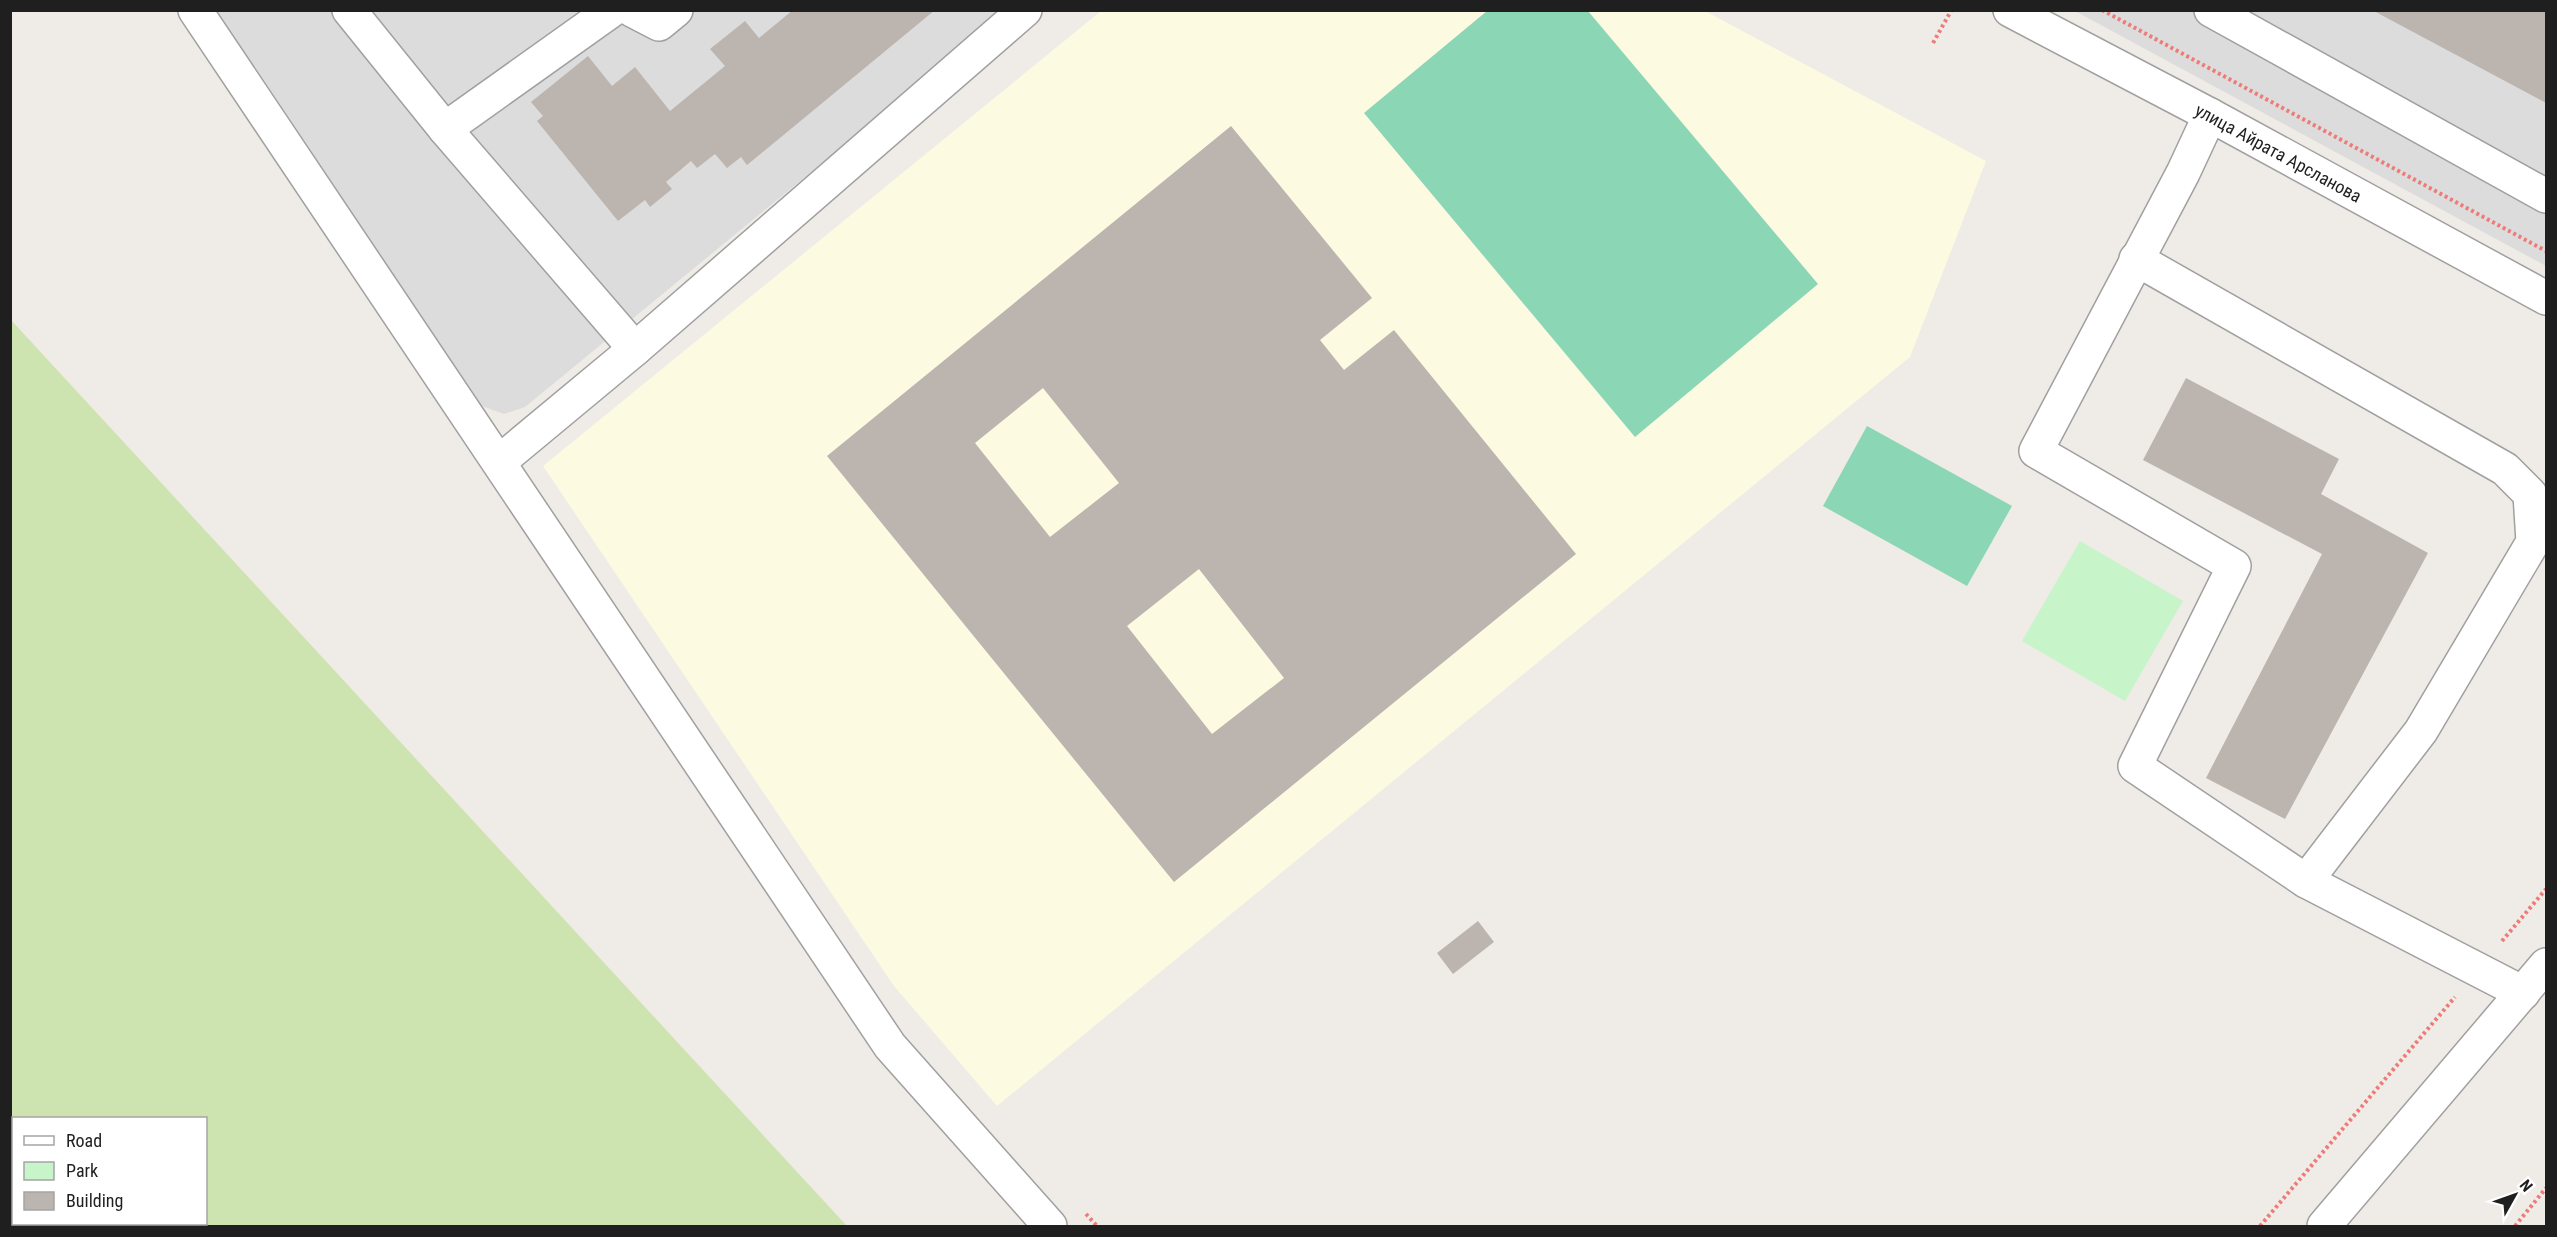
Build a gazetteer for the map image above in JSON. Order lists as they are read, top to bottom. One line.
{"streets":{"street":["улица Айрата Арсланова"]},"legend":["Road","Park","Building"],"north":"top right"}
